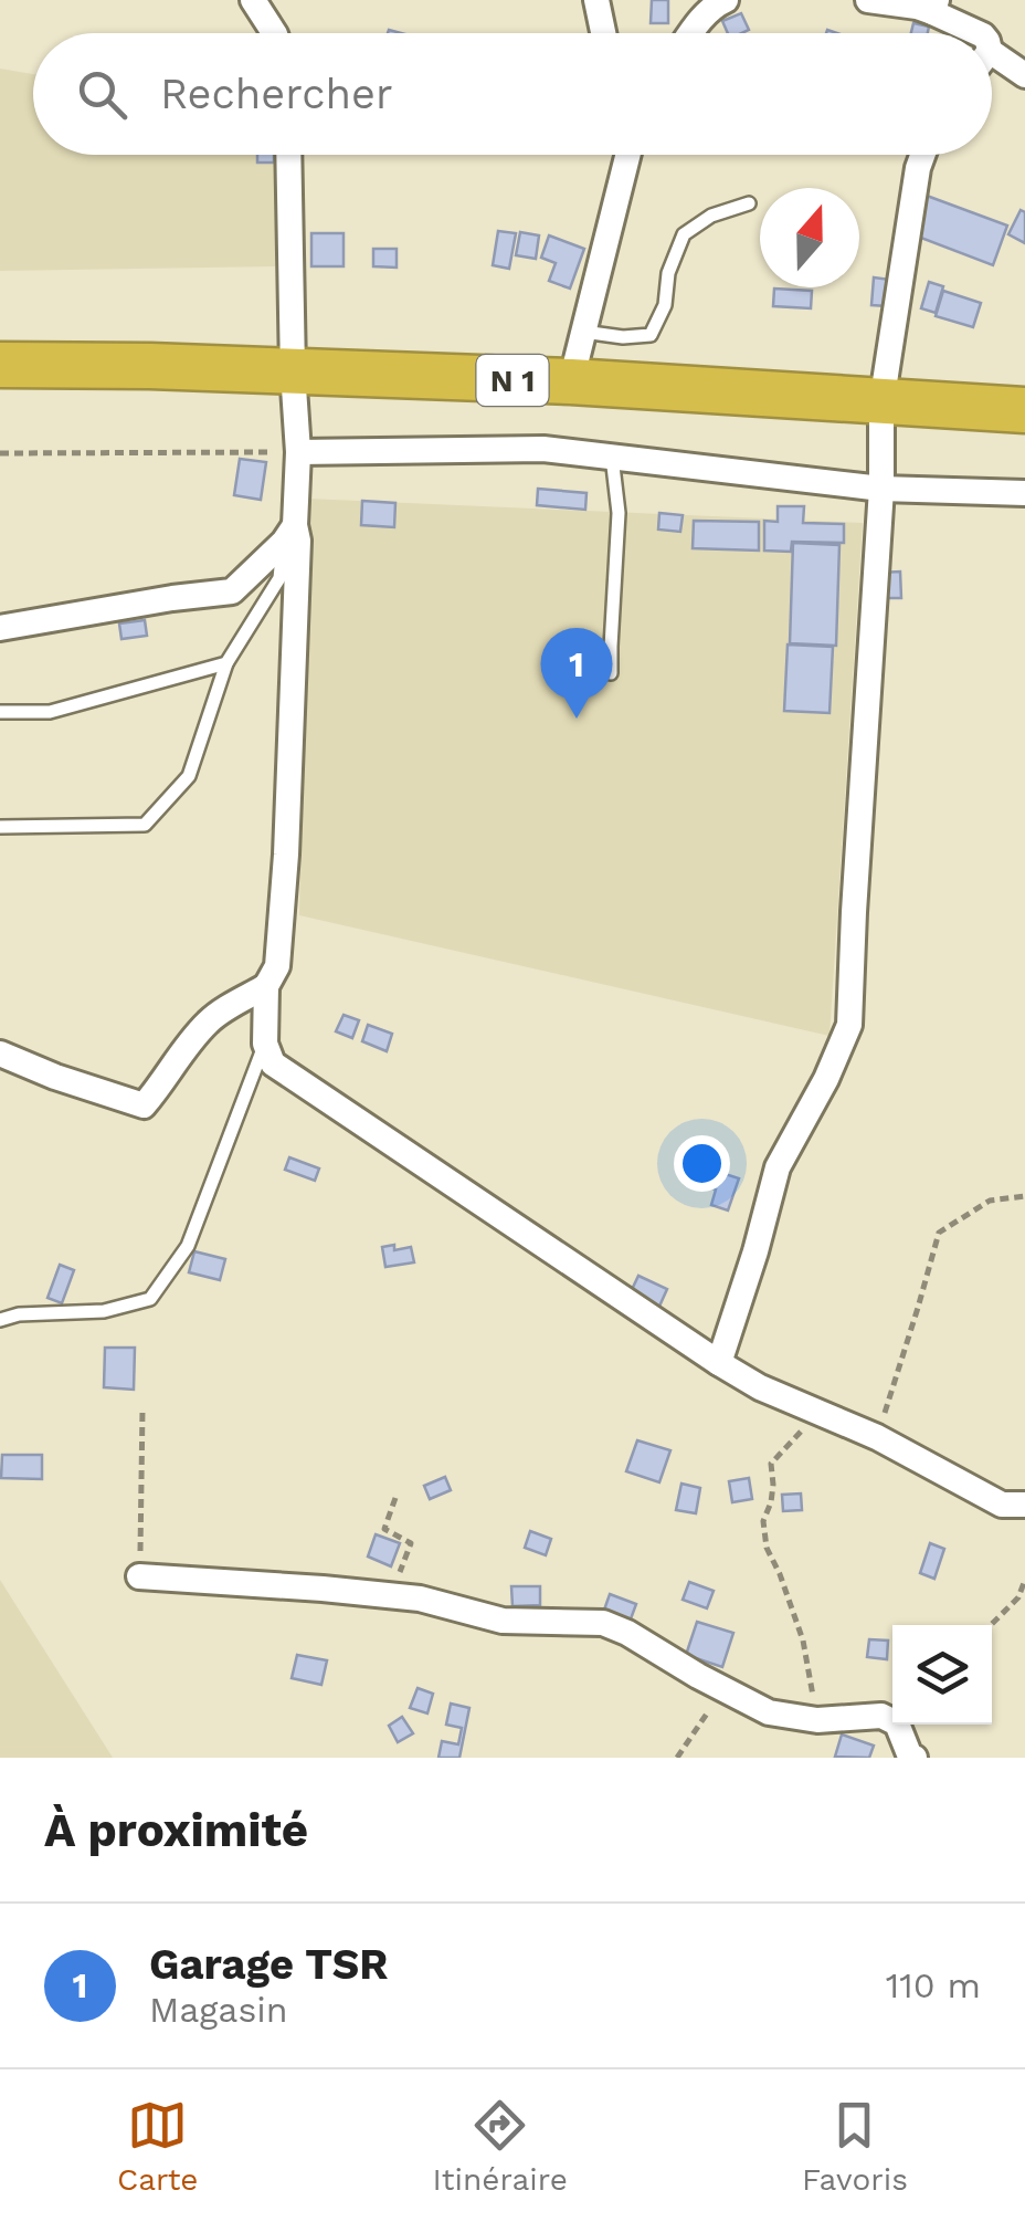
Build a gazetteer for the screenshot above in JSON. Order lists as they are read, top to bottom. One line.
{"streets":{"highway":["N 1"]},"north":"top","page":{"search":"Rechercher","pins":"1","heading":"À proximité","list":[{"mark":"1","name":"Garage TSR","note":"Magasin","value":"110 m"}],"nav":["Carte","Itinéraire","Favoris"]}}
